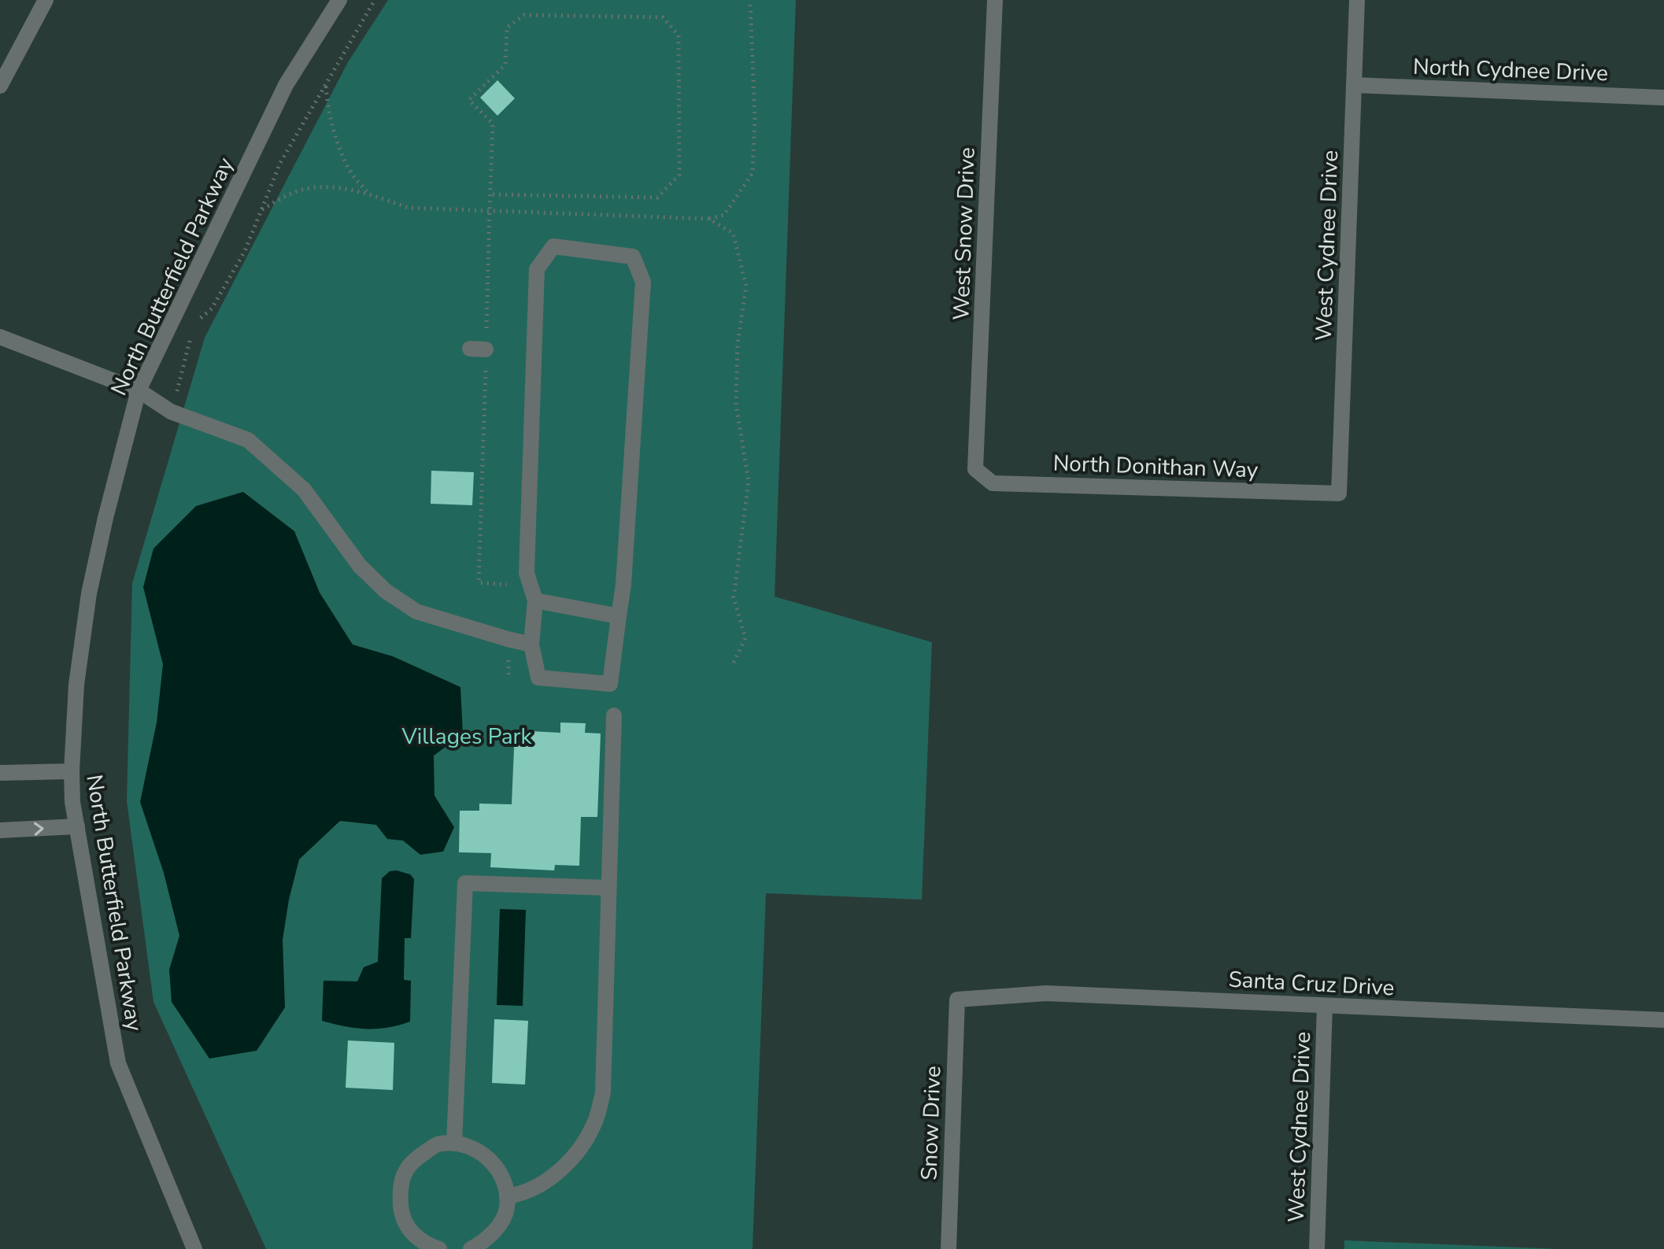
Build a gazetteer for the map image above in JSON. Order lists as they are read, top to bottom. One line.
{"streets":{"street":["North Cydnee Drive","West Snow Drive","West Cydnee Drive","North Butterfield Parkway","North Donithan Way","Santa Cruz Drive","Snow Drive"]},"crossings":[["North Cydnee Drive","West Cydnee Drive"],["West Snow Drive","North Donithan Way"],["West Cydnee Drive","North Donithan Way"],["West Cydnee Drive","Santa Cruz Drive"],["Santa Cruz Drive","Snow Drive"]],"parks":["Villages Park"]}
